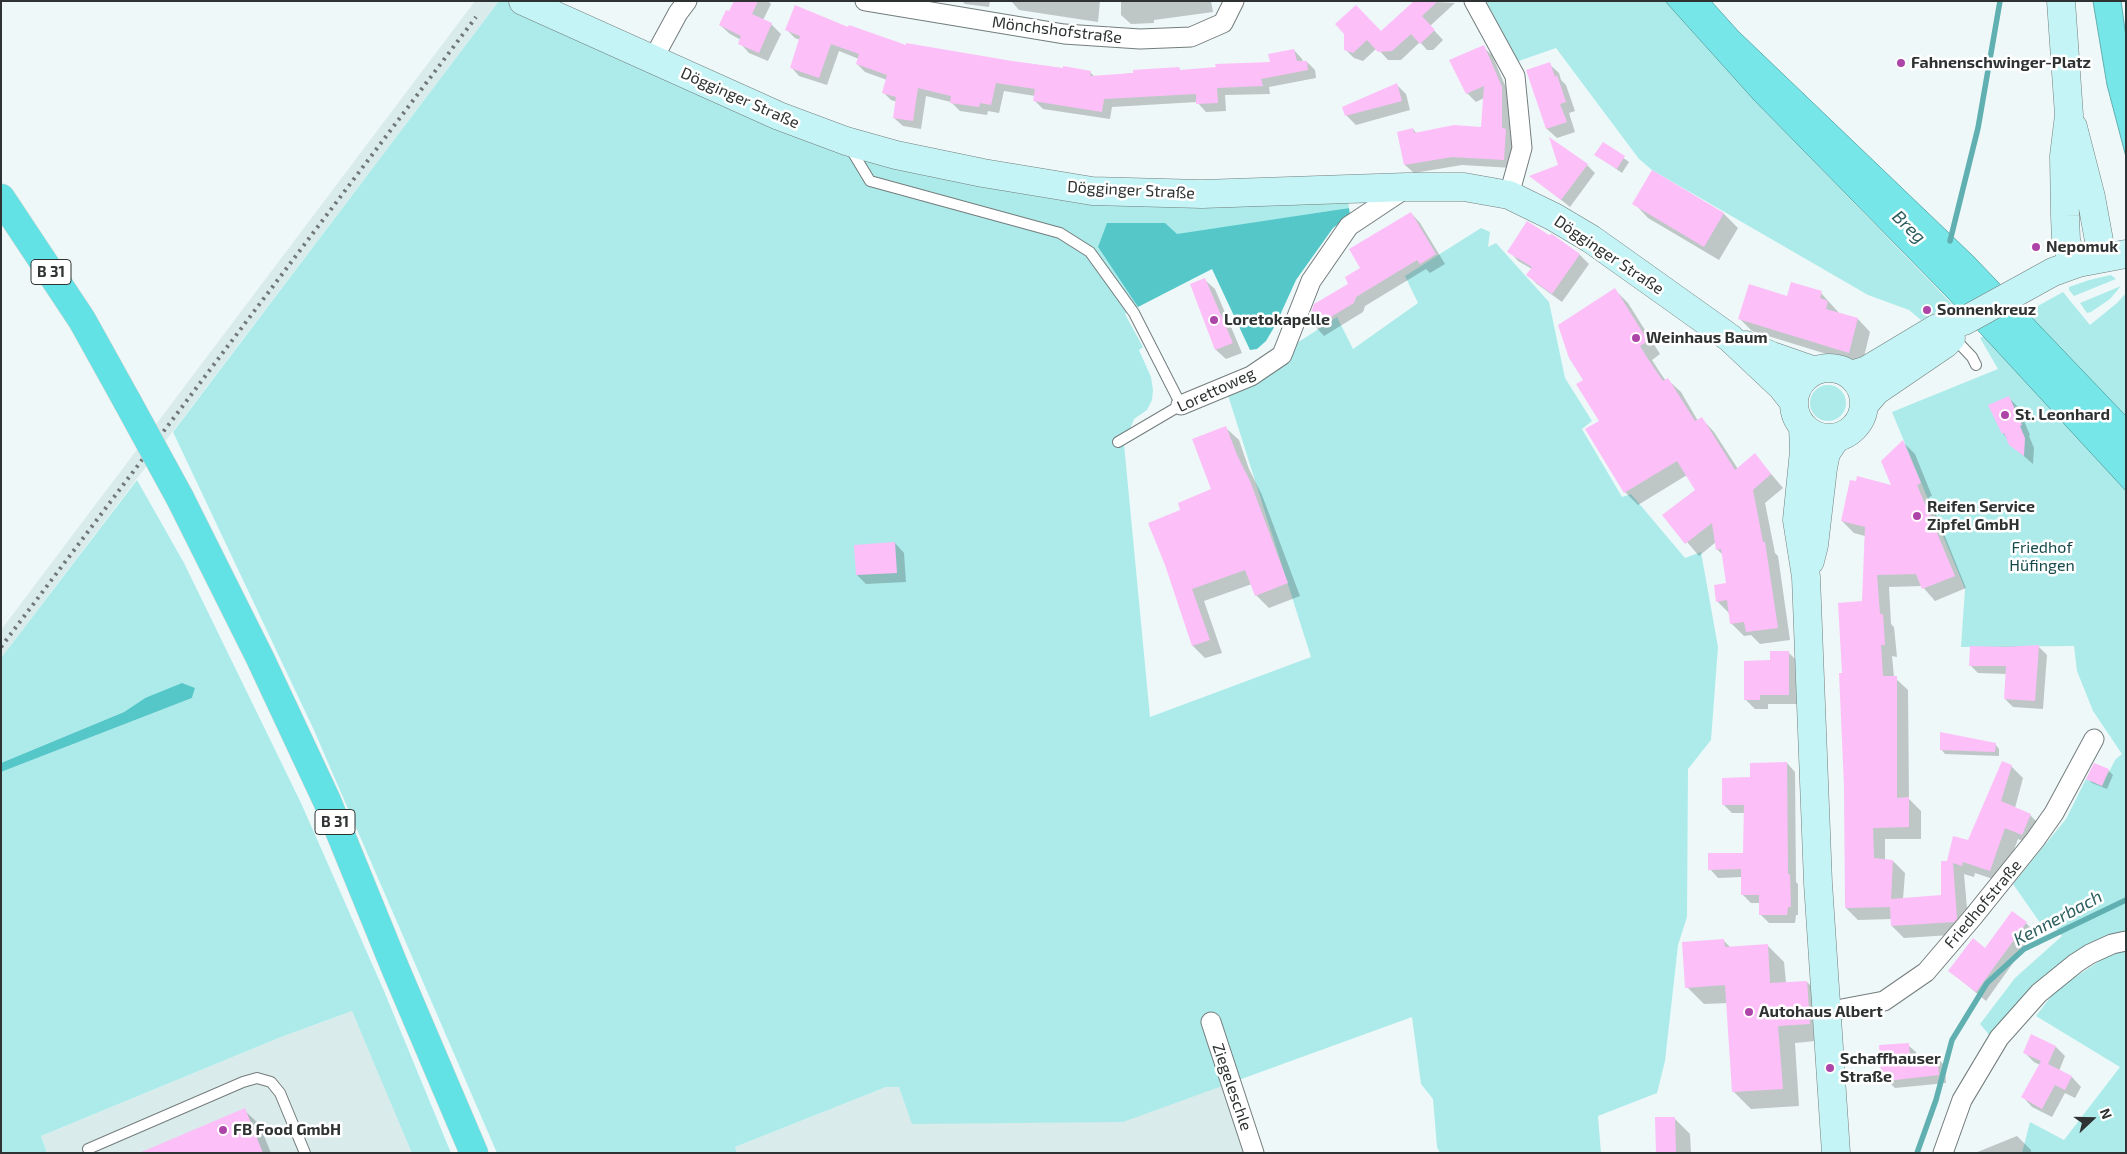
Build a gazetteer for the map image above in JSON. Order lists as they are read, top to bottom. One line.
{"streets":{"highway":["B 31"],"main road":["Dögginger Straße"],"street":["Mönchshofstraße","Lorettoweg","Friedhofstraße","Ziegeleschle"]},"crossings":[["Dögginger Straße","Lorettoweg"]],"water":["Breg","Kennerbach"],"parks":["Friedhof Hüfingen"],"places":["Fahnenschwinger-Platz","Nepomuk","Sonnenkreuz","Loretokapelle","Weinhaus Baum","St. Leonhard","Reifen Service Zipfel GmbH","Autohaus Albert","Schaffhauser Straße","FB Food GmbH"],"north":"right"}
